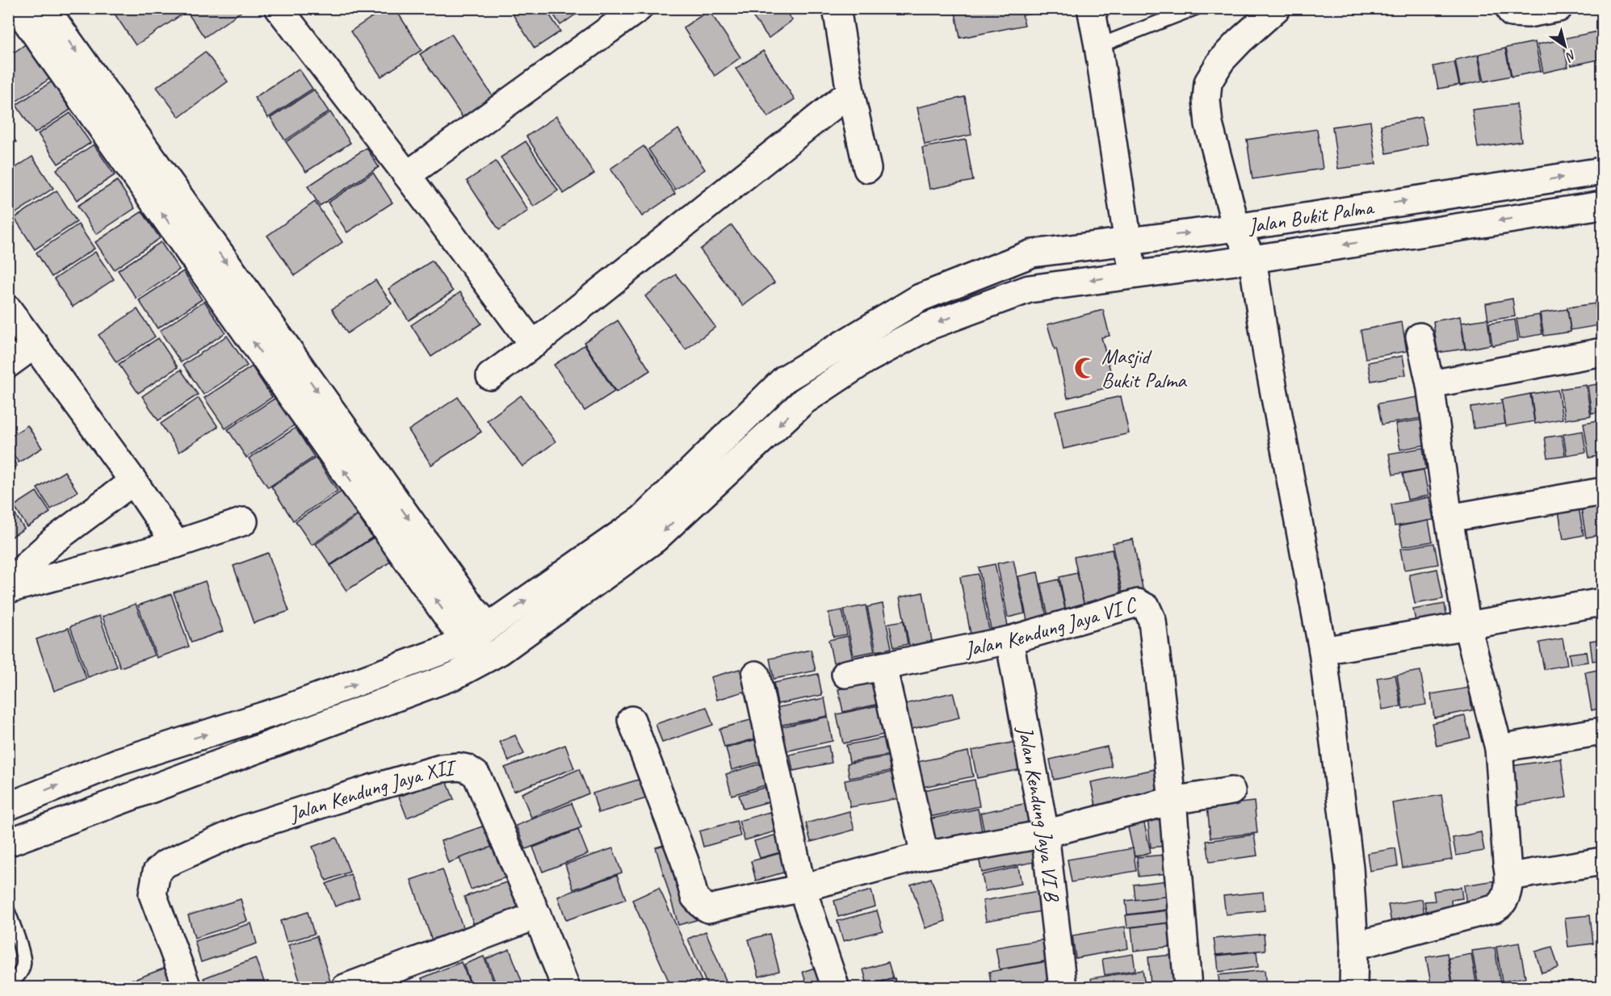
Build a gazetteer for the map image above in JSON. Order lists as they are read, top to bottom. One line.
{"streets":{"street":["Jalan Bukit Palma","Jalan Kendung Jaya VI C","Jalan Kendung Jaya XII","Jalan Kendung Jaya VI B"]},"crossings":[["Jalan Kendung Jaya VI C","Jalan Kendung Jaya VI B"]],"places":{"mosque":["Masjid Bukit Palma"]},"north":"bottom right"}
